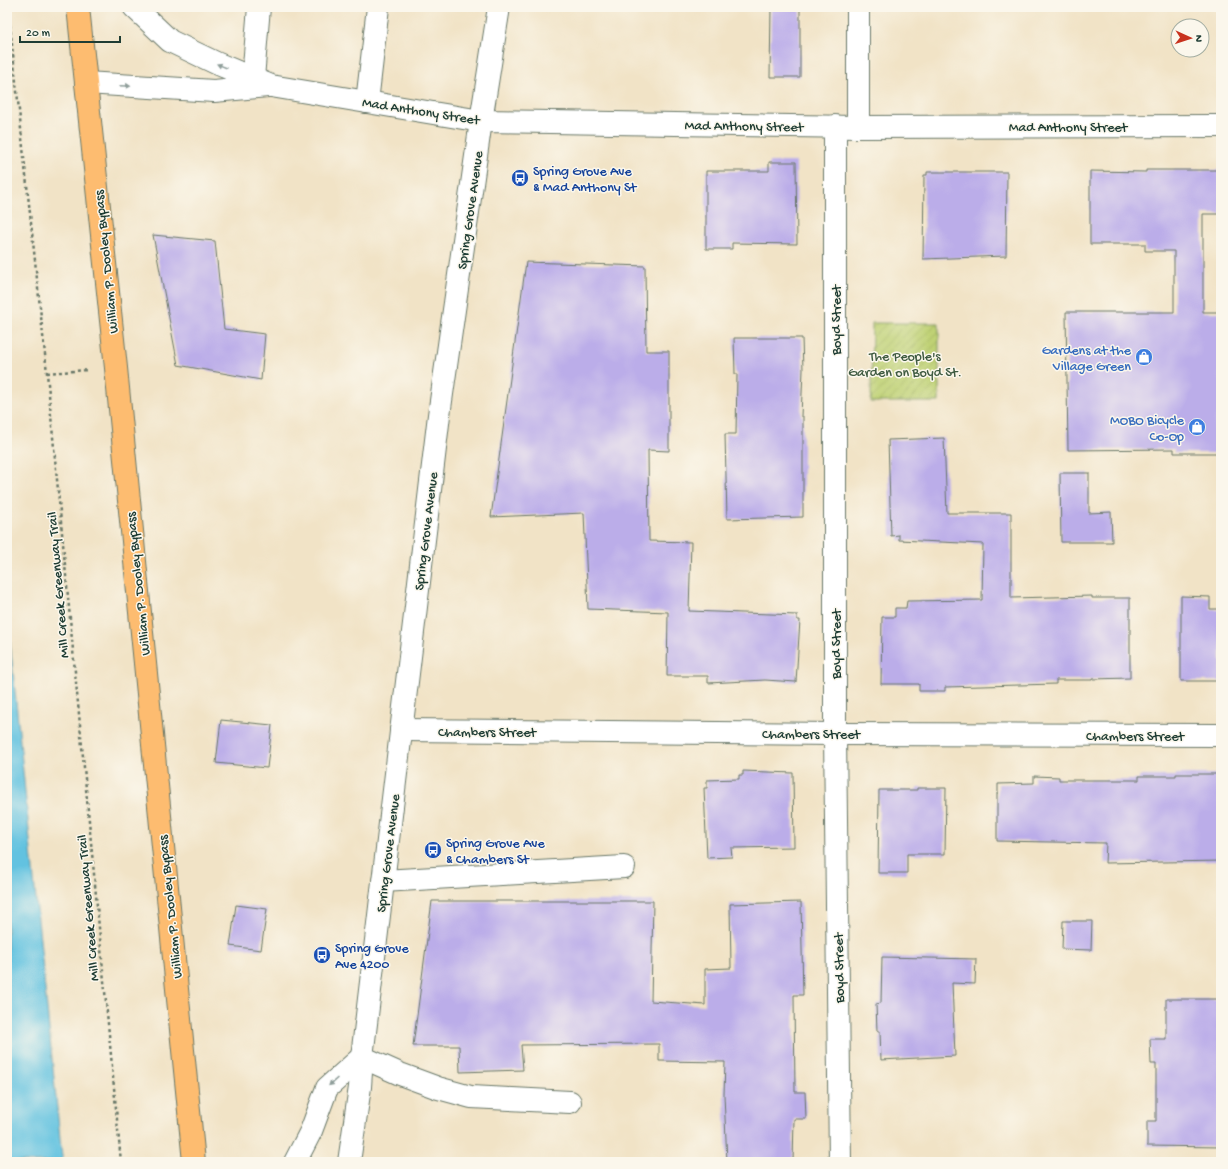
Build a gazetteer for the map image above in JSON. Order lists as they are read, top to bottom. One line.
{"streets":{"main road":["William P. Dooley Bypass"],"street":["Mad Anthony Street","Spring Grove Avenue","Boyd Street","Chambers Street"],"path":["Mill Creek Greenway Trail"]},"crossings":[["Mad Anthony Street","Spring Grove Avenue"],["Mad Anthony Street","William P. Dooley Bypass"],["Mad Anthony Street","Boyd Street"],["Spring Grove Avenue","Chambers Street"],["Boyd Street","Chambers Street"]],"parks":["The People's Garden on Boyd St."],"places":{"bus stop":["Spring Grove Ave & Mad Anthony St","Spring Grove Ave & Chambers St","Spring Grove Ave 4200"],"shop":["Gardens at the Village Green","MOBO Bicycle Co-Op"]},"scale_bar":"20 m","north":"right"}
